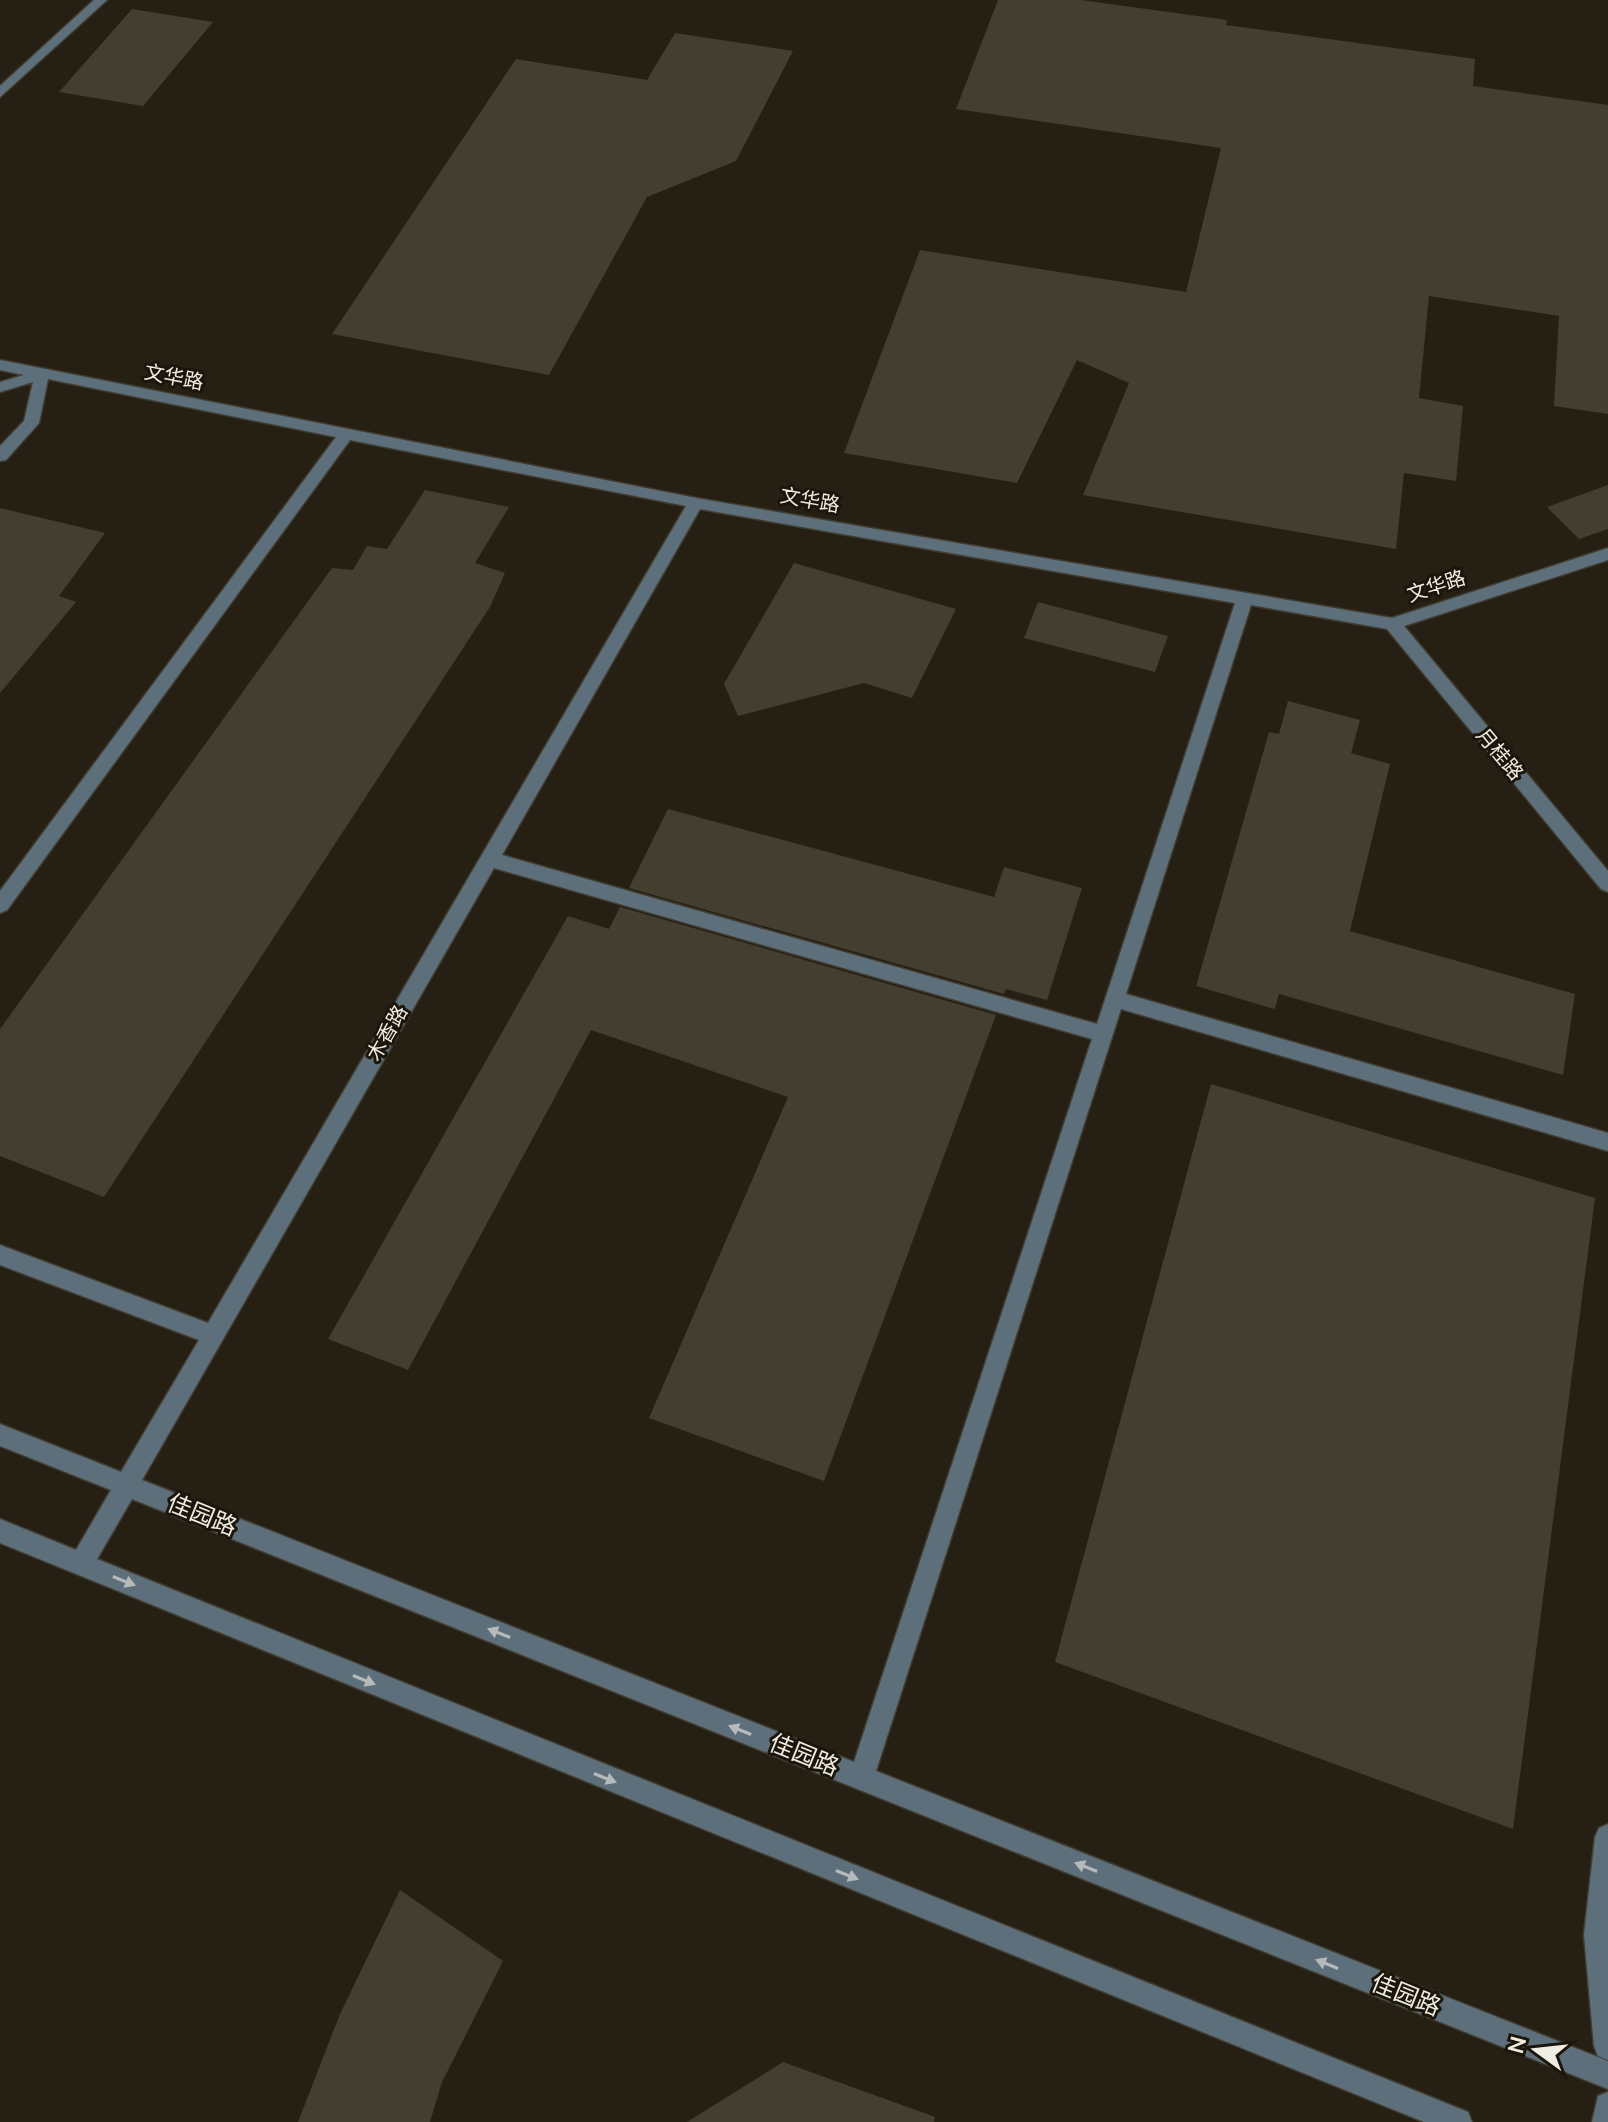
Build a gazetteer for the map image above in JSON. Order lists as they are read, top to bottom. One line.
{"streets":{"street":["文华路","月桂路","木香路","佳园路"]},"crossings":[["文华路","月桂路"],["文华路","木香路"],["木香路","佳园路"]],"north":"left"}
